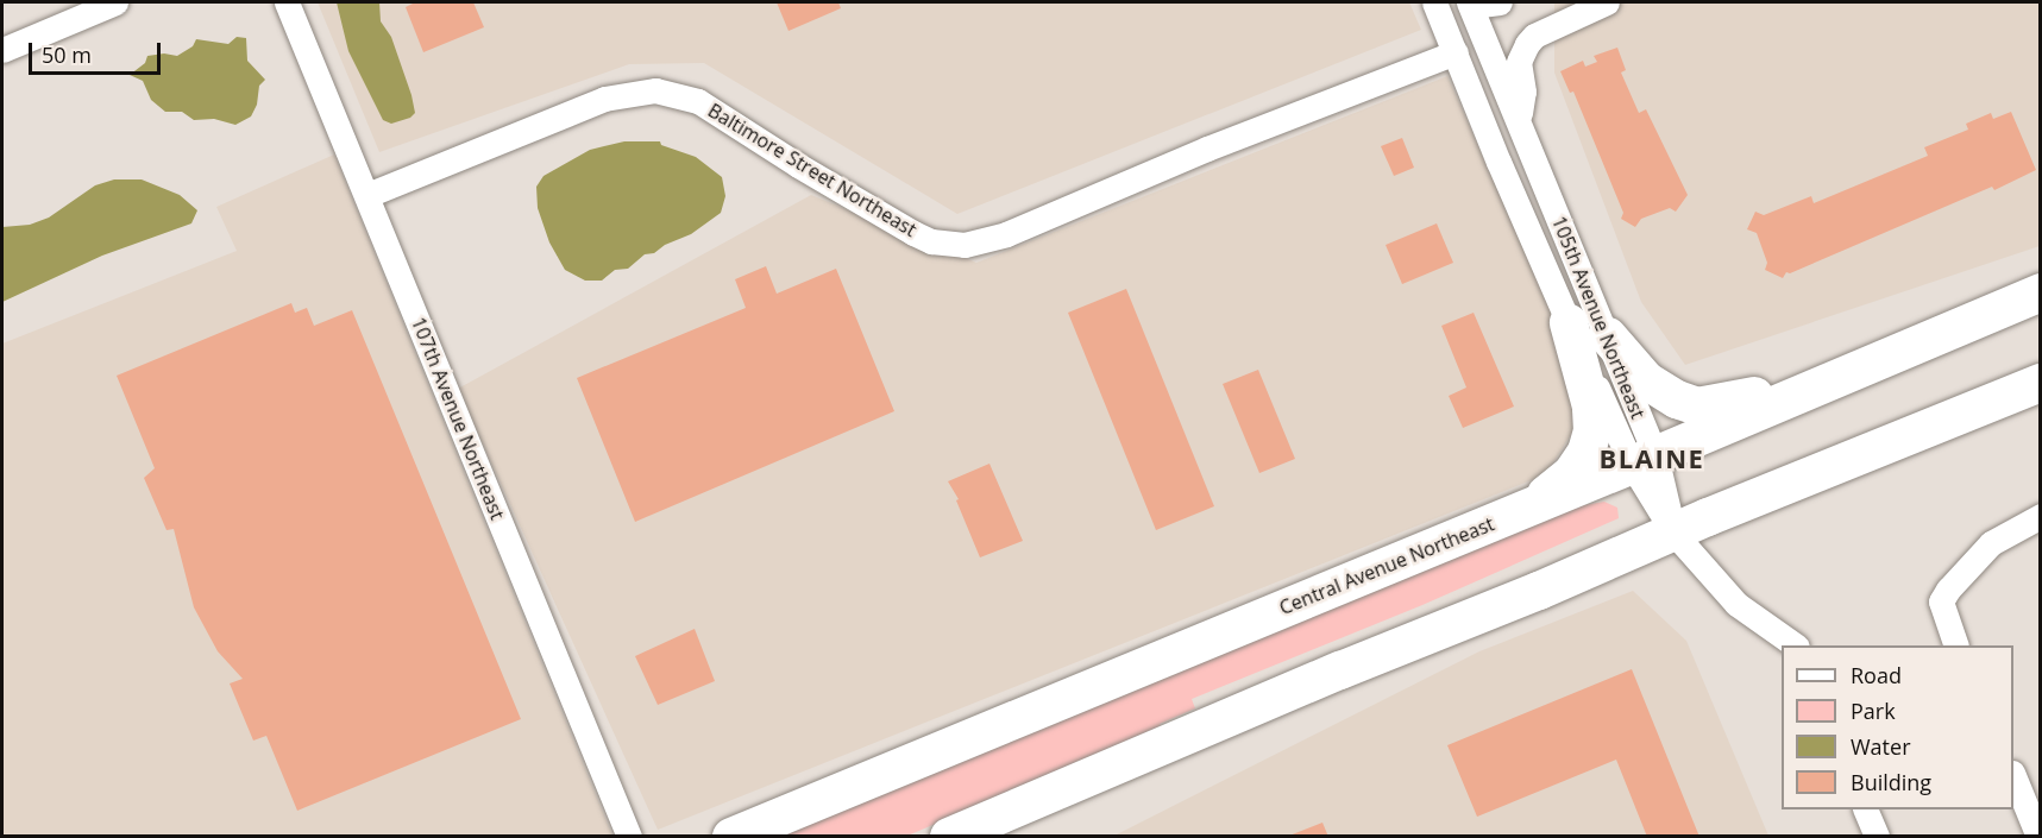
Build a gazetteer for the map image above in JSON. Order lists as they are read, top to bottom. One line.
{"streets":{"highway":["Central Avenue Northeast"],"street":["Baltimore Street Northeast","105th Avenue Northeast","107th Avenue Northeast"]},"crossings":[["Baltimore Street Northeast","105th Avenue Northeast"],["Baltimore Street Northeast","107th Avenue Northeast"],["105th Avenue Northeast","Central Avenue Northeast"]],"districts":["BLAINE"],"legend":["Road","Park","Water","Building"],"scale_bar":"50 m"}
